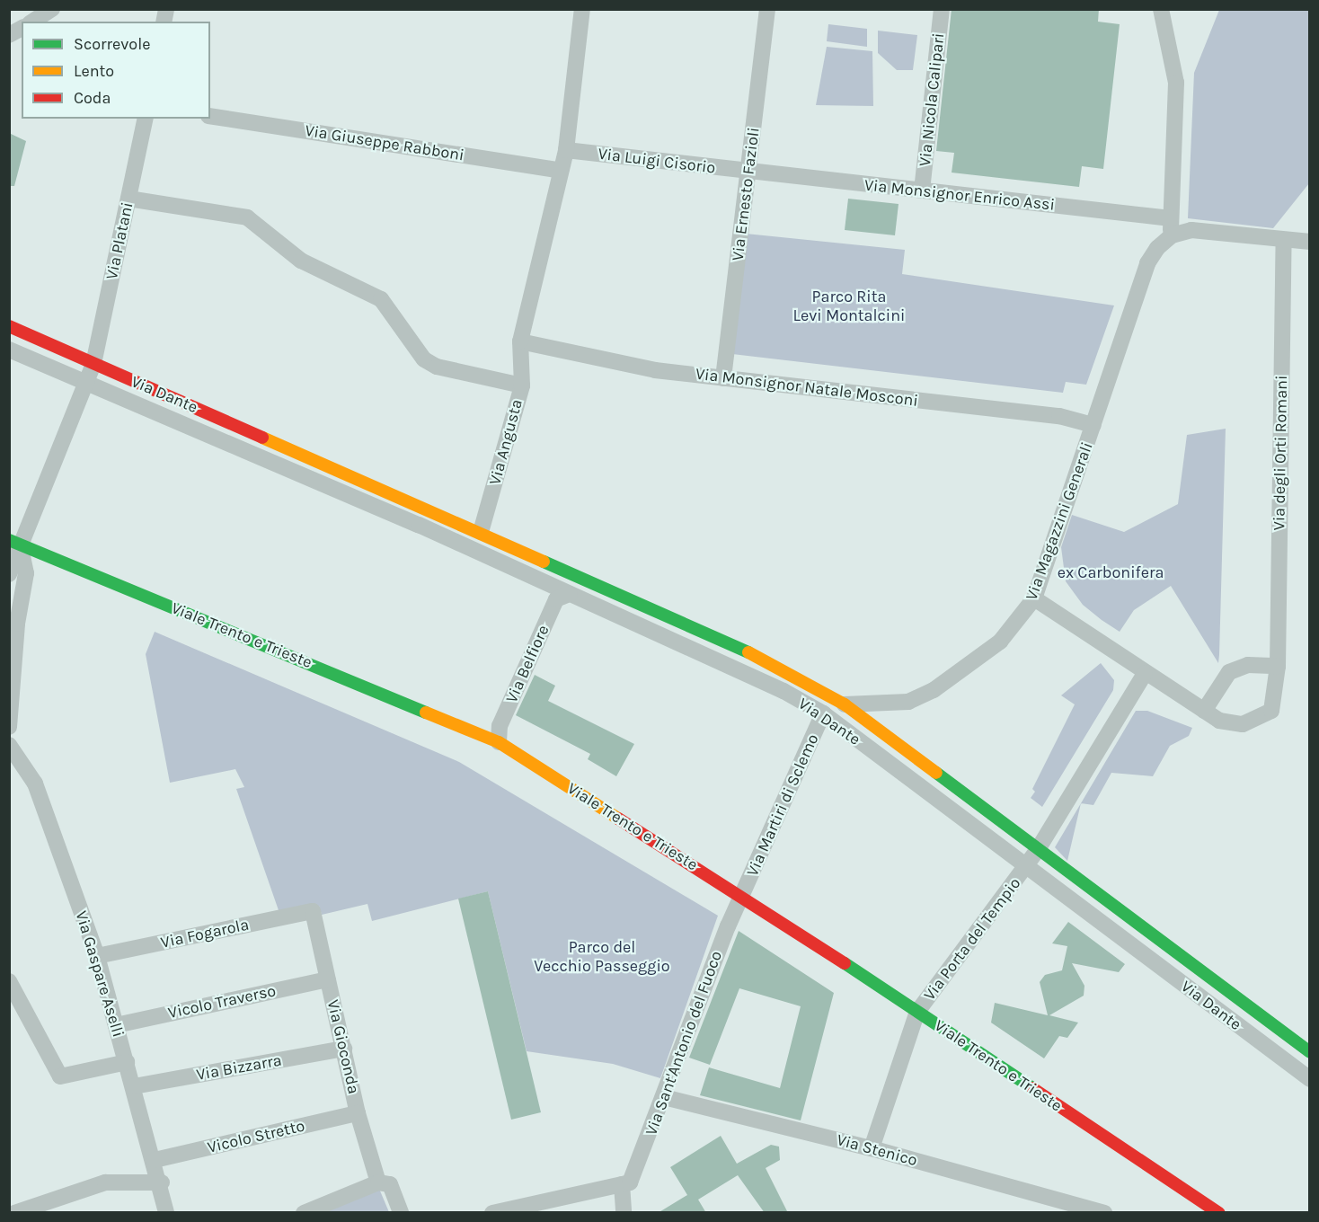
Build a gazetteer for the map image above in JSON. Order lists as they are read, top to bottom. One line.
{"streets":{"main road":["Via Dante","Viale Trento e Trieste"],"street":["Via Nicola Calipari","Via Giuseppe Rabboni","Via Luigi Cisorio","Via Ernesto Fazioli","Via Monsignor Enrico Assi","Via Platani","Via Monsignor Natale Mosconi","Via Angusta","Via degli Orti Romani","Via Magazzini Generali","Via Belfiore","Via Martiri di Sclemo","Via Fogarola","Via Porta del Tempio","Via Gaspare Aselli","Vicolo Traverso","Via Sant'Antonio del Fuoco","Via Gioconda","Via Bizzarra","Vicolo Stretto","Via Stenico"]},"crossings":[["Via Nicola Calipari","Via Monsignor Enrico Assi"],["Via Luigi Cisorio","Via Ernesto Fazioli"],["Via Luigi Cisorio","Via Monsignor Enrico Assi"],["Via Ernesto Fazioli","Via Monsignor Enrico Assi"],["Via Ernesto Fazioli","Via Monsignor Natale Mosconi"],["Via Platani","Via Dante"],["Via Platani","Via Angusta"],["Via Platani","Viale Trento e Trieste"],["Via Monsignor Natale Mosconi","Via Magazzini Generali"],["Via Dante","Via Angusta"],["Via Dante","Via Magazzini Generali"],["Via Dante","Via Belfiore"],["Via Dante","Via Martiri di Sclemo"],["Via Dante","Via Porta del Tempio"],["Via degli Orti Romani","Via Magazzini Generali"],["Viale Trento e Trieste","Via Belfiore"],["Viale Trento e Trieste","Via Martiri di Sclemo"],["Viale Trento e Trieste","Via Porta del Tempio"],["Viale Trento e Trieste","Via Sant'Antonio del Fuoco"],["Via Martiri di Sclemo","Via Sant'Antonio del Fuoco"],["Via Fogarola","Via Gaspare Aselli"],["Via Fogarola","Via Gioconda"],["Via Porta del Tempio","Via Stenico"],["Via Gaspare Aselli","Vicolo Traverso"],["Via Gaspare Aselli","Via Bizzarra"],["Via Gaspare Aselli","Vicolo Stretto"],["Vicolo Traverso","Via Gioconda"],["Via Sant'Antonio del Fuoco","Via Stenico"],["Via Gioconda","Via Bizzarra"],["Via Gioconda","Vicolo Stretto"]],"parks":["Parco Rita Levi Montalcini","ex Carbonifera","Parco del Vecchio Passeggio"],"legend":["Scorrevole","Lento","Coda"]}
